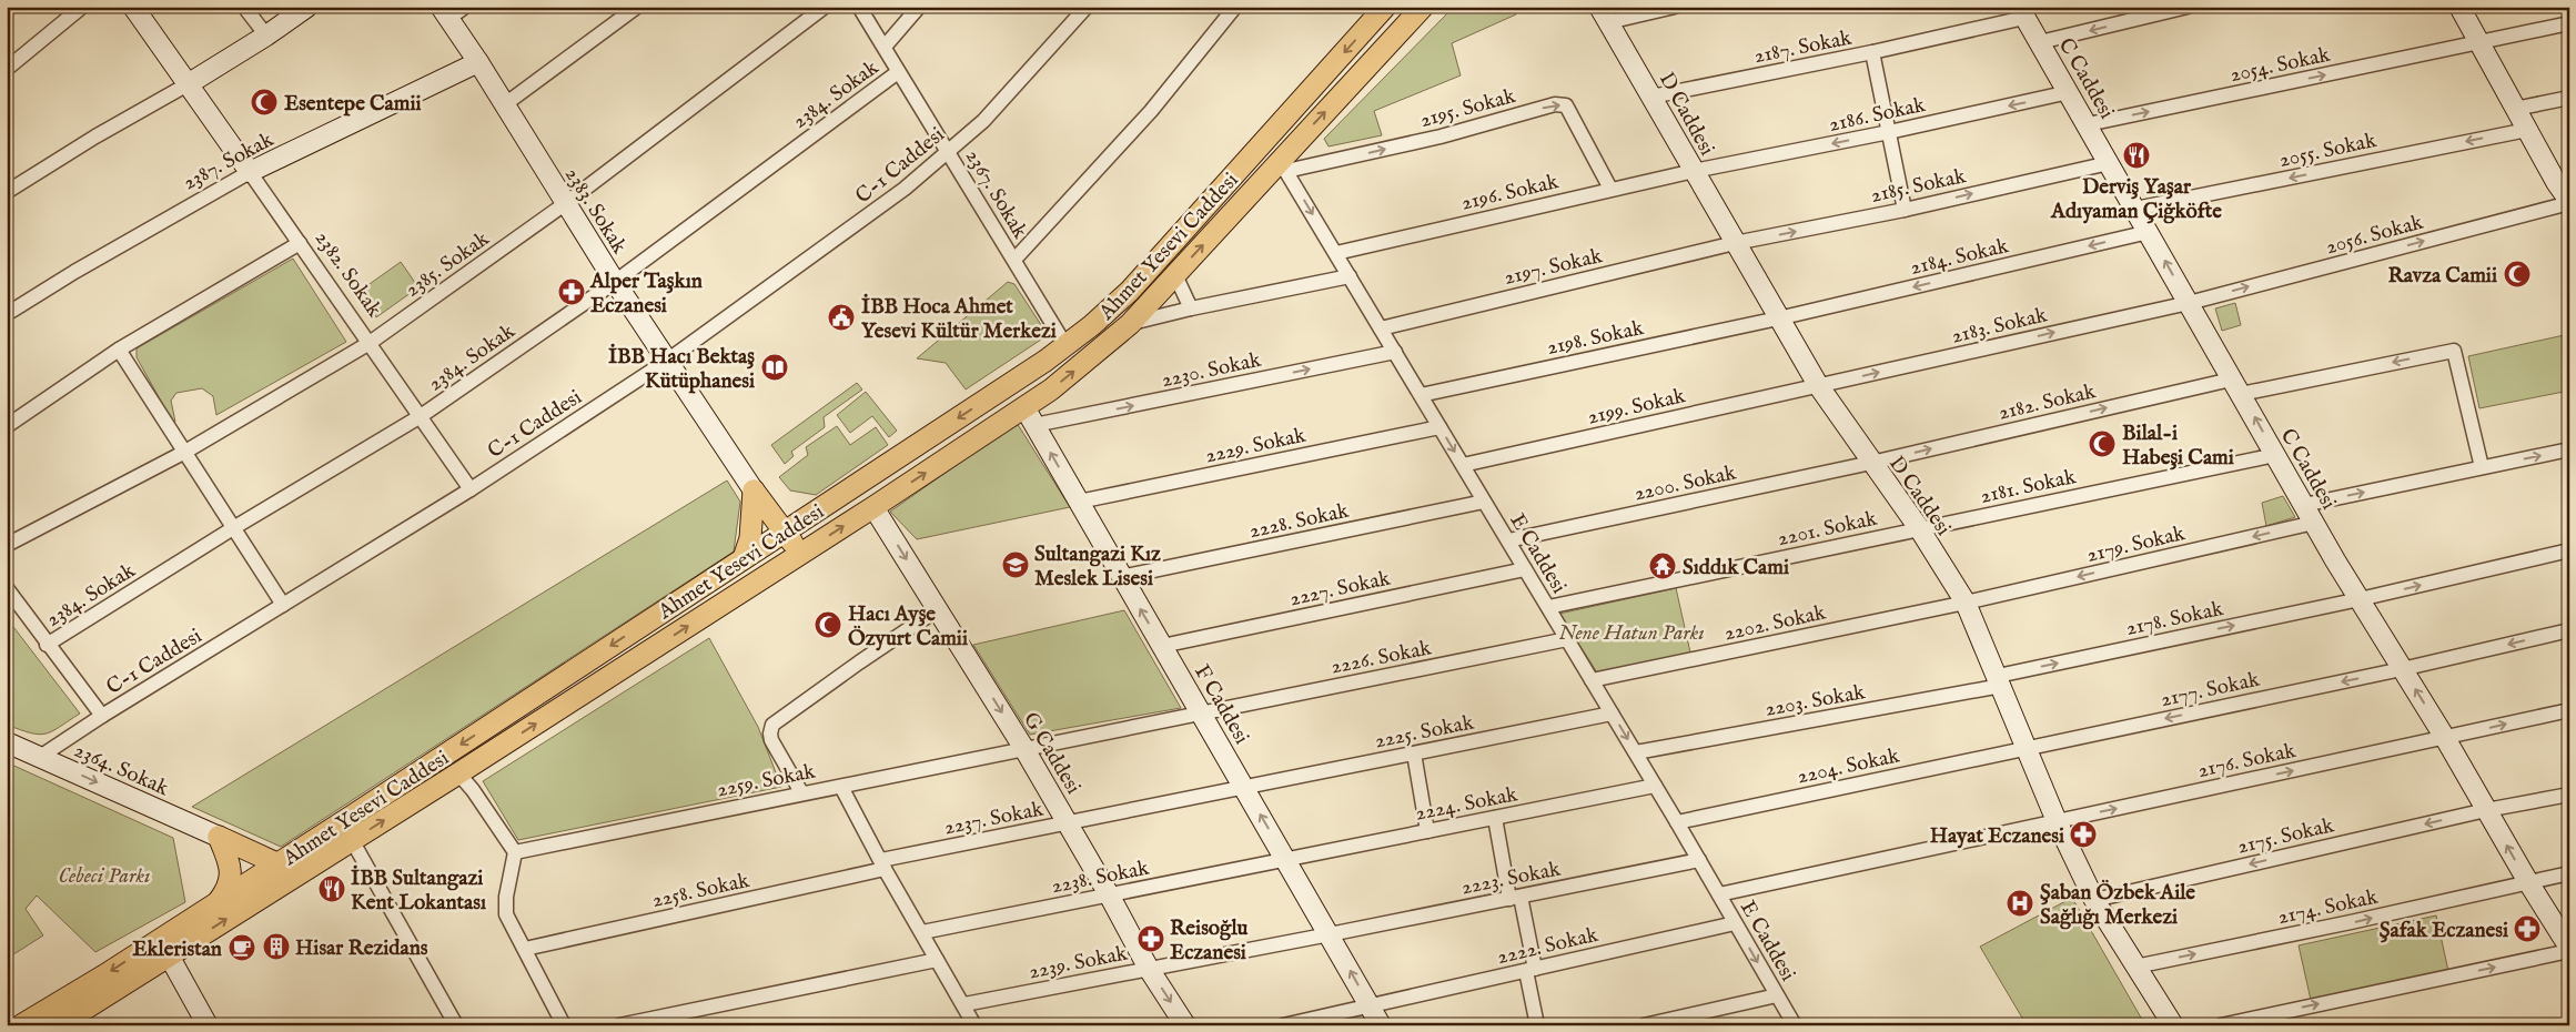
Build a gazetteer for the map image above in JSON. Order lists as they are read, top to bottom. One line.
{"streets":{"main road":["Ahmet Yesevi Caddesi"],"street":["2187. Sokak","2054. Sokak","C Caddesi","2384. Sokak","2195. Sokak","D Caddesi","2186. Sokak","2055. Sokak","2387. Sokak","C-1 Caddesi","2185. Sokak","2196. Sokak","2367. Sokak","2383. Sokak","2056. Sokak","2184. Sokak","2385. Sokak","2197. Sokak","2382. Sokak","2183. Sokak","2198. Sokak","2230. Sokak","2182. Sokak","2199. Sokak","2229. Sokak","2200. Sokak","2181. Sokak","2228. Sokak","2201. Sokak","2179. Sokak","E Caddesi","2227. Sokak","2178. Sokak","2202. Sokak","2226. Sokak","2177. Sokak","2203. Sokak","F Caddesi","2225. Sokak","G Caddesi","2176. Sokak","2204. Sokak","2364. Sokak","2259. Sokak","2224. Sokak","2237. Sokak","2175. Sokak","2238. Sokak","2223. Sokak","2258. Sokak","2174. Sokak","2222. Sokak","2239. Sokak"]},"crossings":[["2187. Sokak","C Caddesi"],["2187. Sokak","D Caddesi"],["2054. Sokak","C Caddesi"],["C Caddesi","2186. Sokak"],["C Caddesi","2055. Sokak"],["C Caddesi","2185. Sokak"],["C Caddesi","2056. Sokak"],["C Caddesi","2184. Sokak"],["C Caddesi","2183. Sokak"],["C Caddesi","2182. Sokak"],["C Caddesi","2181. Sokak"],["C Caddesi","2179. Sokak"],["C Caddesi","2178. Sokak"],["C Caddesi","2177. Sokak"],["C Caddesi","2176. Sokak"],["C Caddesi","2175. Sokak"],["C Caddesi","2174. Sokak"],["2384. Sokak","2367. Sokak"],["2384. Sokak","2383. Sokak"],["2384. Sokak","2382. Sokak"],["2195. Sokak","2196. Sokak"],["2195. Sokak","Ahmet Yesevi Caddesi"],["2195. Sokak","E Caddesi"],["D Caddesi","2186. Sokak"],["D Caddesi","2185. Sokak"],["D Caddesi","2196. Sokak"],["D Caddesi","2184. Sokak"],["D Caddesi","2197. Sokak"],["D Caddesi","2183. Sokak"],["D Caddesi","2198. Sokak"],["D Caddesi","2182. Sokak"],["D Caddesi","2199. Sokak"],["D Caddesi","2200. Sokak"],["D Caddesi","2181. Sokak"],["D Caddesi","2201. Sokak"],["D Caddesi","2179. Sokak"],["D Caddesi","2178. Sokak"],["D Caddesi","2202. Sokak"],["D Caddesi","2177. Sokak"],["D Caddesi","2203. Sokak"],["D Caddesi","2176. Sokak"],["D Caddesi","2204. Sokak"],["D Caddesi","2175. Sokak"],["D Caddesi","2174. Sokak"],["2186. Sokak","2196. Sokak"],["2387. Sokak","2383. Sokak"],["2387. Sokak","2382. Sokak"],["C-1 Caddesi","2367. Sokak"],["C-1 Caddesi","2383. Sokak"],["C-1 Caddesi","2382. Sokak"],["C-1 Caddesi","2364. Sokak"],["2185. Sokak","2197. Sokak"],["2196. Sokak","E Caddesi"],["2367. Sokak","Ahmet Yesevi Caddesi"],["2383. Sokak","2385. Sokak"],["2056. Sokak","2183. Sokak"],["Ahmet Yesevi Caddesi","2230. Sokak"],["Ahmet Yesevi Caddesi","E Caddesi"],["Ahmet Yesevi Caddesi","F Caddesi"],["Ahmet Yesevi Caddesi","G Caddesi"],["2184. Sokak","2198. Sokak"],["2385. Sokak","2382. Sokak"],["2197. Sokak","E Caddesi"],["2183. Sokak","2199. Sokak"],["2198. Sokak","E Caddesi"],["2230. Sokak","E Caddesi"],["2230. Sokak","F Caddesi"],["2182. Sokak","2200. Sokak"],["2199. Sokak","E Caddesi"],["2229. Sokak","E Caddesi"],["2229. Sokak","F Caddesi"],["2200. Sokak","E Caddesi"],["2181. Sokak","2201. Sokak"],["2228. Sokak","E Caddesi"],["2228. Sokak","F Caddesi"],["2201. Sokak","E Caddesi"],["2179. Sokak","2202. Sokak"],["E Caddesi","2227. Sokak"],["E Caddesi","2202. Sokak"],["E Caddesi","2226. Sokak"],["E Caddesi","2203. Sokak"],["E Caddesi","2225. Sokak"],["E Caddesi","2176. Sokak"],["E Caddesi","2204. Sokak"],["E Caddesi","2224. Sokak"],["E Caddesi","2223. Sokak"],["E Caddesi","2222. Sokak"],["2227. Sokak","F Caddesi"],["2178. Sokak","2203. Sokak"],["2226. Sokak","F Caddesi"],["2226. Sokak","G Caddesi"],["2226. Sokak","2259. Sokak"],["2177. Sokak","2204. Sokak"],["F Caddesi","2225. Sokak"],["F Caddesi","2224. Sokak"],["F Caddesi","2237. Sokak"],["F Caddesi","2238. Sokak"],["F Caddesi","2223. Sokak"],["F Caddesi","2222. Sokak"],["F Caddesi","2239. Sokak"],["2225. Sokak","2237. Sokak"],["G Caddesi","2259. Sokak"],["G Caddesi","2237. Sokak"],["G Caddesi","2238. Sokak"],["G Caddesi","2239. Sokak"],["2224. Sokak","2238. Sokak"],["2237. Sokak","2258. Sokak"],["2223. Sokak","2239. Sokak"]],"one_way":["2195. Sokak","2186. Sokak","2055. Sokak","2185. Sokak","2056. Sokak","2184. Sokak","2183. Sokak","2179. Sokak","2177. Sokak","F Caddesi","G Caddesi","2176. Sokak","2364. Sokak","2175. Sokak"],"parks":["Nene Hatun Parkı","Cebeci Parkı"],"places":{"mosque":["Esentepe Camii","Ravza Camii","Bilal-i Habeşi Cami","Hacı Ayşe Özyurt Camii"],"restaurant":["Derviş Yaşar Adıyaman Çiğköfte","İBB Sultangazi Kent Lokantası"],"pharmacy":["Alper Taşkın Eczanesi","Hayat Eczanesi","Şafak Eczanesi","Reisoğlu Eczanesi"],"public building":["İBB Hoca Ahmet Yesevi Kültür Merkezi"],"library":["İBB Hacı Bektaş Kütüphanesi"],"school or university":["Sultangazi Kız Meslek Lisesi"],"temple":["Sıddık Cami"],"hospital":["Şaban Özbek Aile Sağlığı Merkezi"],"building":["Hisar Rezidans"],"cafe":["Ekleristan"]}}
